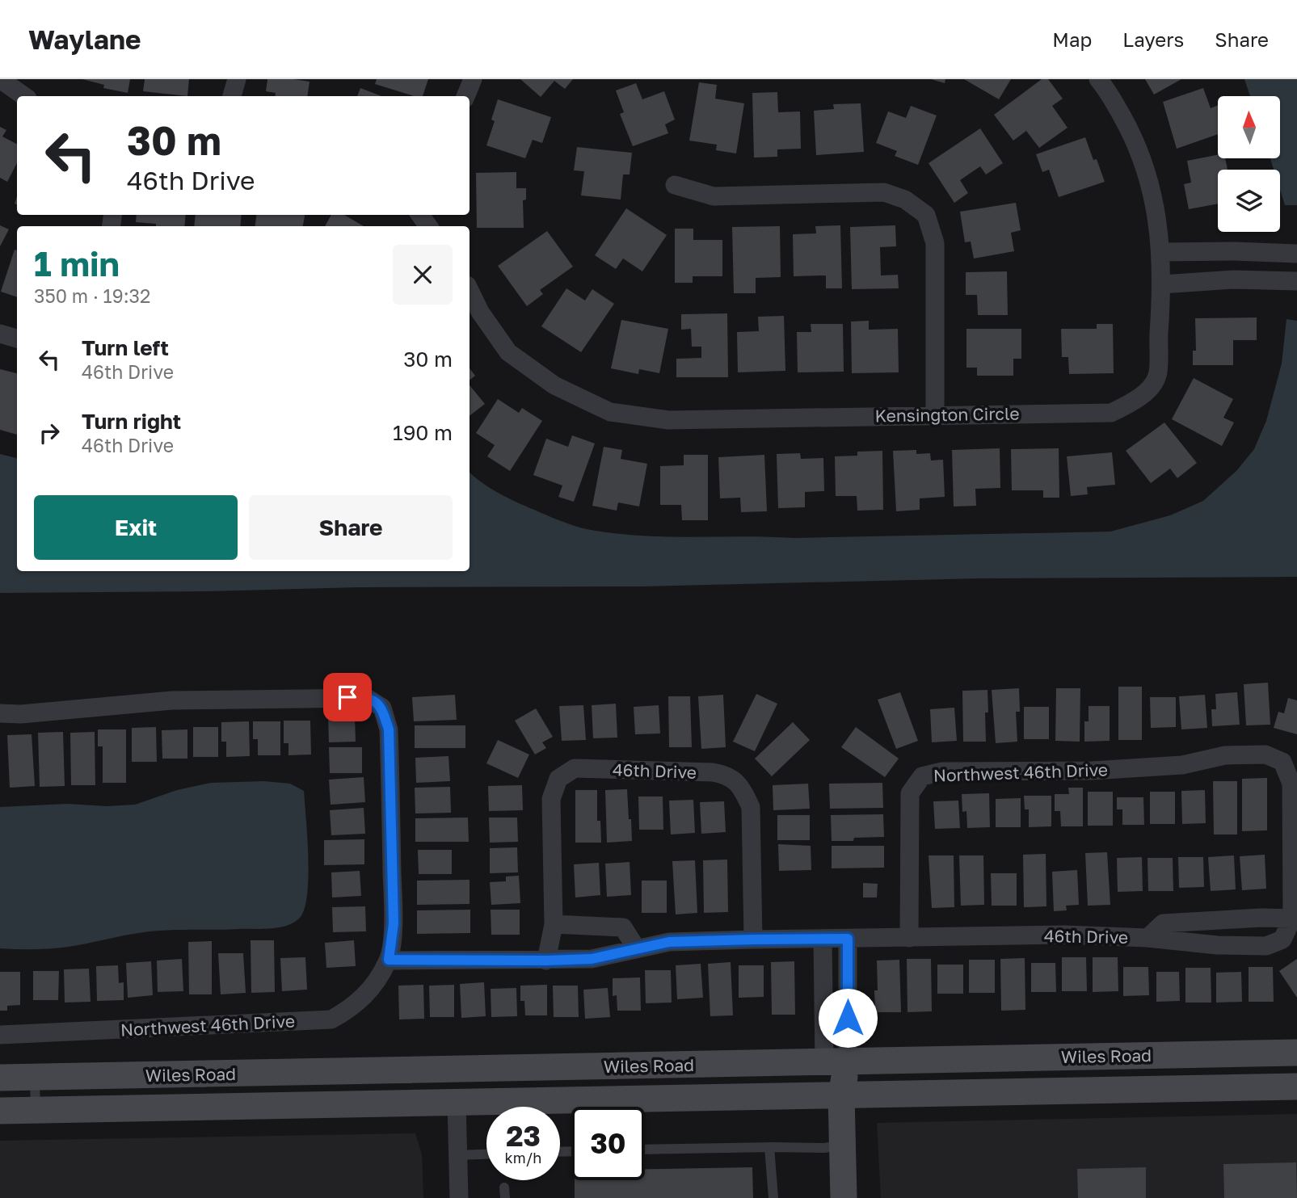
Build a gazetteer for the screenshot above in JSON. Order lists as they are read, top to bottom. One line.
{"streets":{"main road":["Wiles Road"],"street":["Kensington Circle","46th Drive","Northwest 46th Drive"]},"crossings":[["46th Drive","Northwest 46th Drive"]],"north":"top","page":{"header":"Waylane","nav":["Map","Layers","Share"],"turn":["30 m","46th Drive"],"heading":["1 min","350 m · 19:32"],"list":[{"name":"Turn left","note":"46th Drive","value":"30 m"},{"name":"Turn right","note":"46th Drive","value":"190 m"}],"buttons":["Exit","Share"],"speed":"23 km/h","limit":"30"}}
